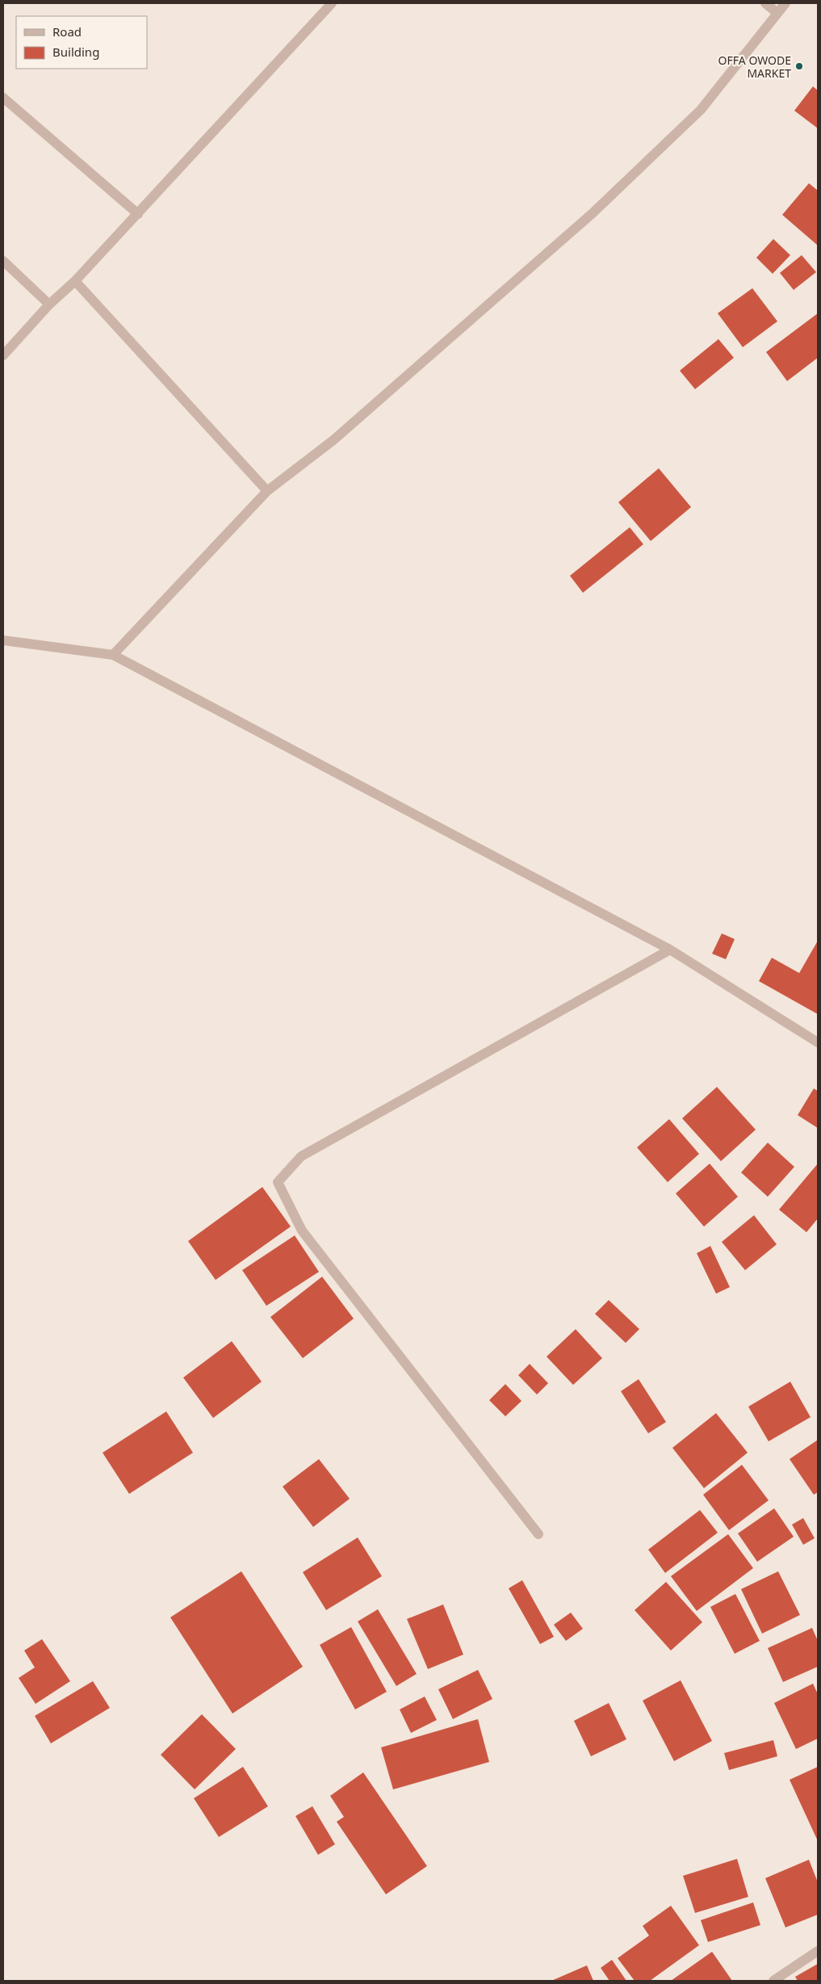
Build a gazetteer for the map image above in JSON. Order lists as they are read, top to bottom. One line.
{"places":["OFFA OWODE MARKET"],"legend":["Road","Building"]}
